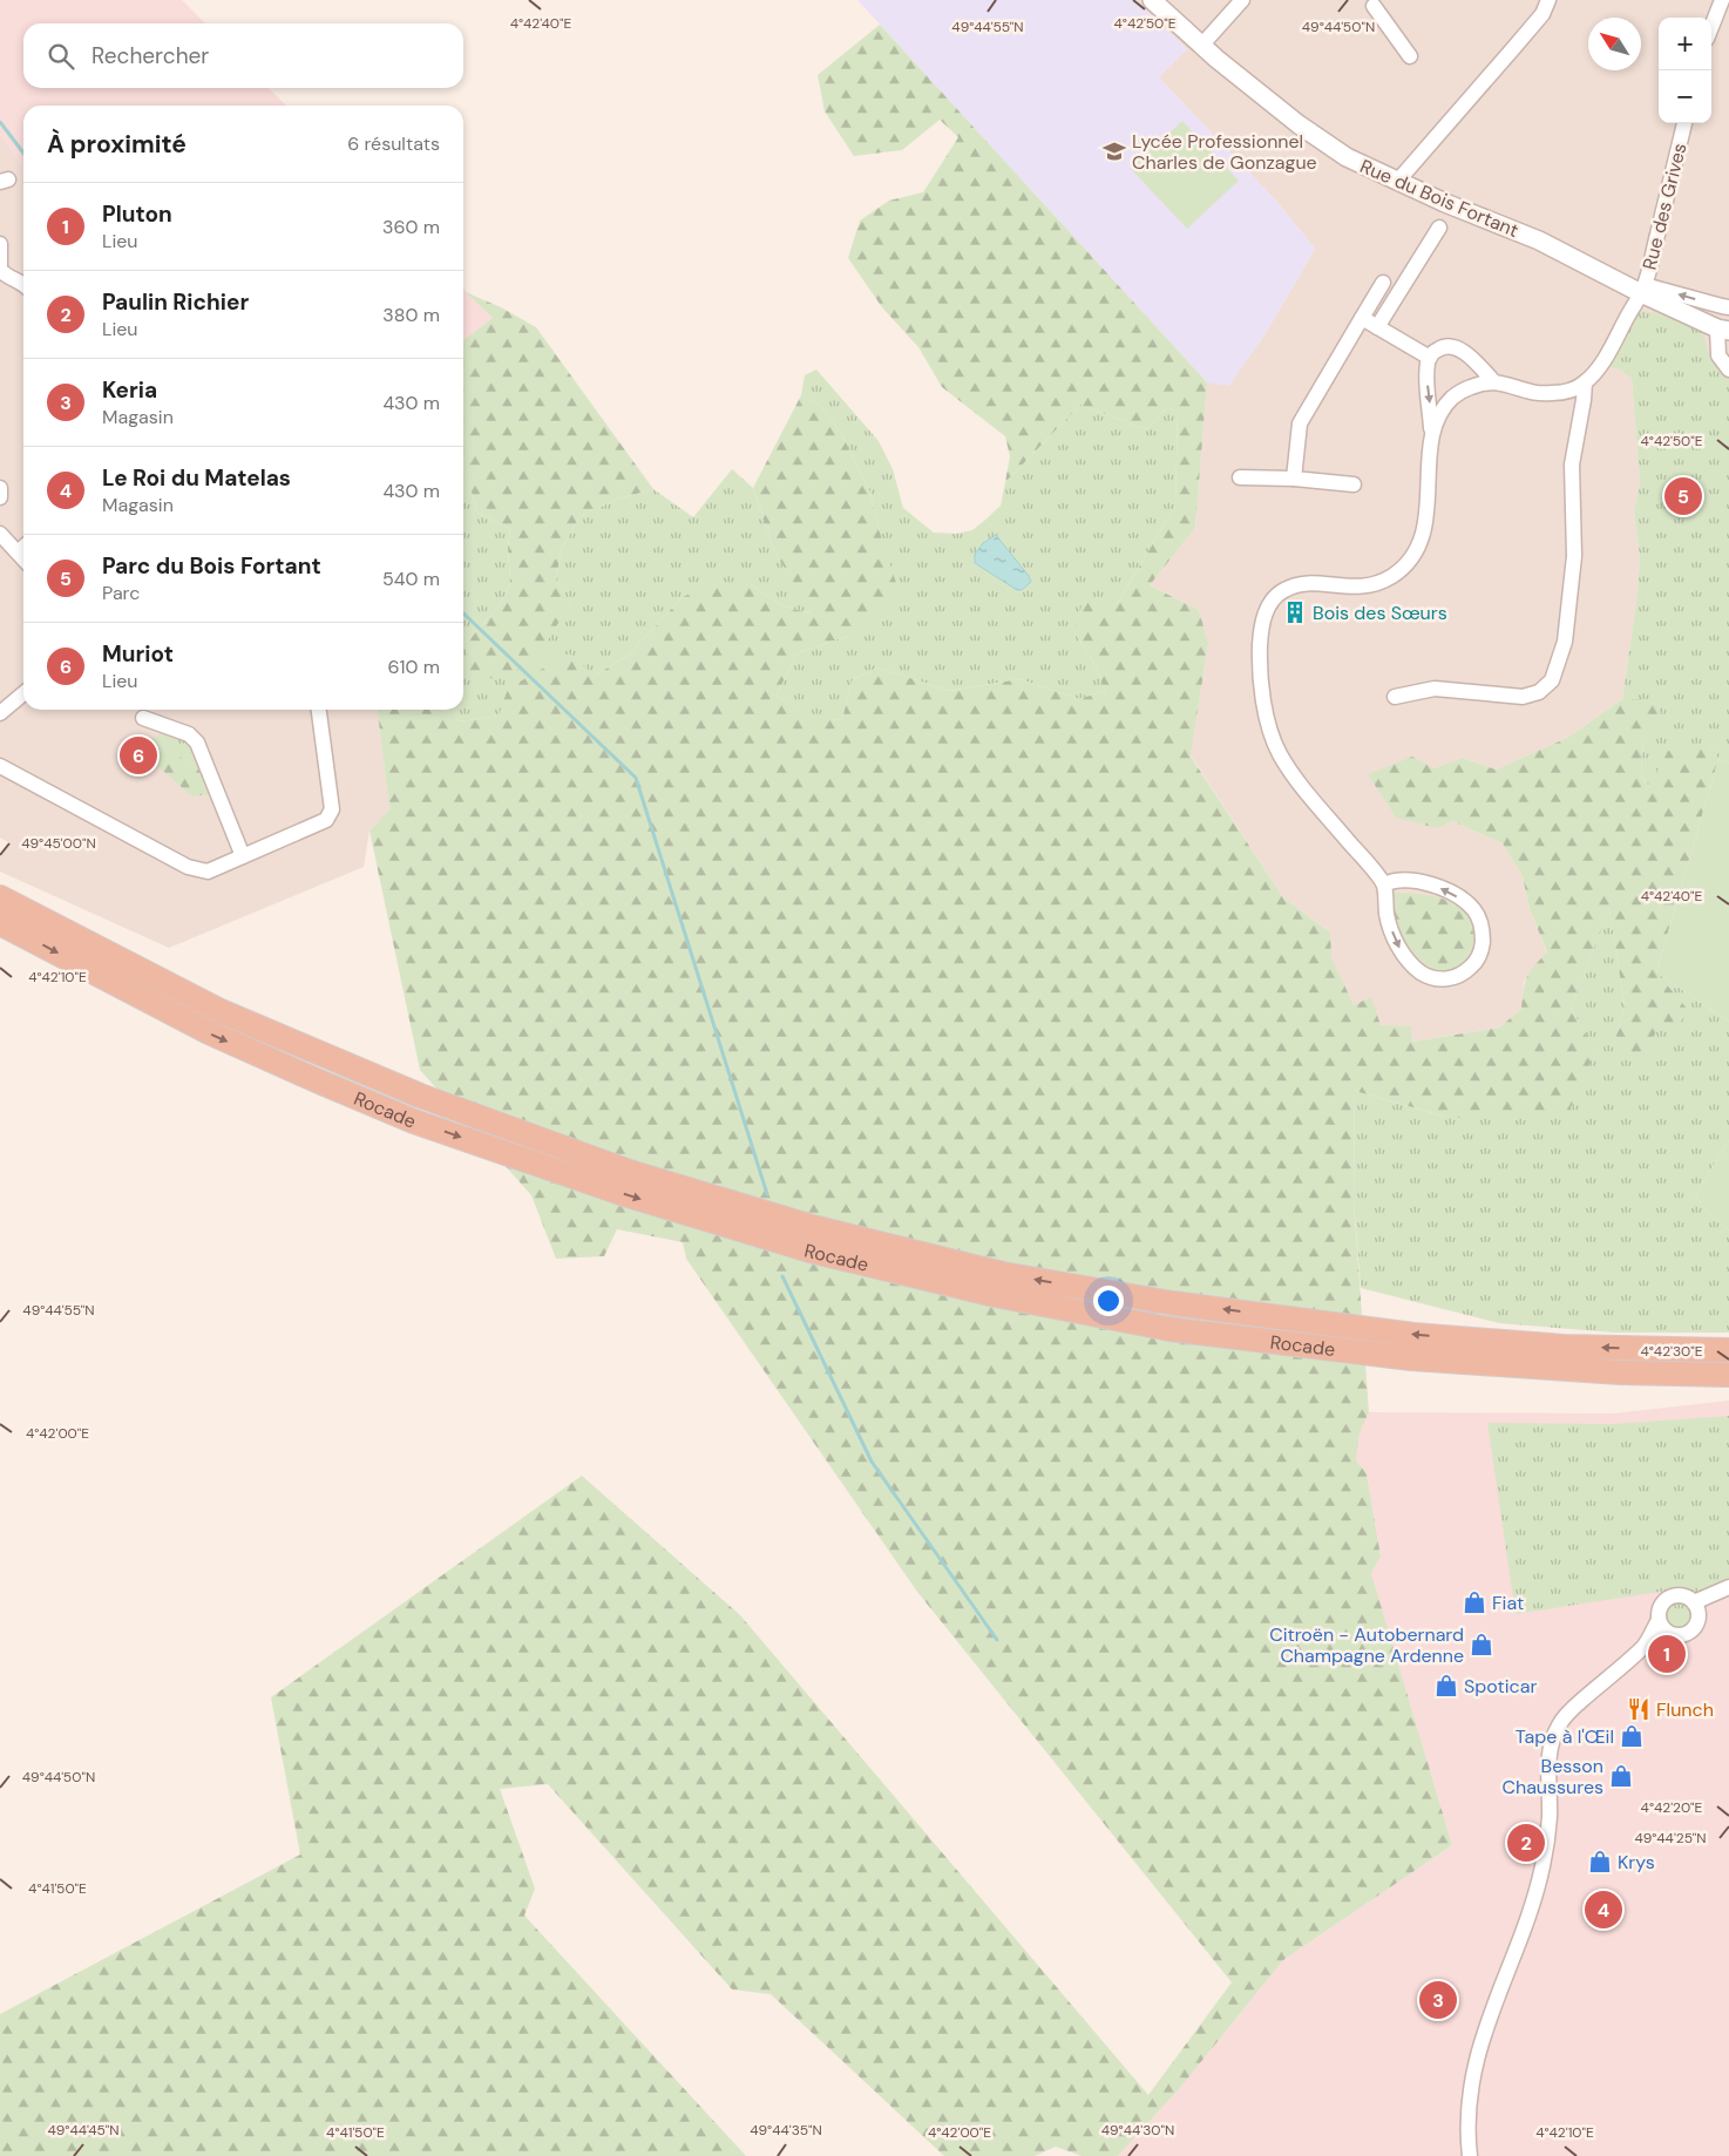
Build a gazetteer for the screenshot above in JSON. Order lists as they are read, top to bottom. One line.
{"streets":{"highway":["Rocade"],"street":["Rue du Bois Fortant","Rue des Grives"]},"crossings":[["Rue du Bois Fortant","Rue des Grives"]],"places":{"school or university":["Lycée Professionnel Charles de Gonzague"],"building":["Bois des Sœurs"],"shop":["Fiat","Citroën - Autobernard Champagne Ardenne","Spoticar","Tape à l'Œil","Besson Chaussures","Krys"],"restaurant":["Flunch"]},"north":"top left","page":{"map_buttons":["+","−"],"search":"Rechercher","heading":["À proximité","6 résultats"],"list":[{"mark":"1","name":"Pluton","note":"Lieu","value":"360 m"},{"mark":"2","name":"Paulin Richier","note":"Lieu","value":"380 m"},{"mark":"3","name":"Keria","note":"Magasin","value":"430 m"},{"mark":"4","name":"Le Roi du Matelas","note":"Magasin","value":"430 m"},{"mark":"5","name":"Parc du Bois Fortant","note":"Parc","value":"540 m"},{"mark":"6","name":"Muriot","note":"Lieu","value":"610 m"}],"pins":["5","6","1","2","4","3"]},"coordinates":["4°42'40\"E","4°42'50\"E","49°44'55\"N","49°44'50\"N","49°45'00\"N","4°42'10\"E","4°42'30\"E","4°42'00\"E","4°42'20\"E","49°44'25\"N","4°41'50\"E","49°44'45\"N","49°44'35\"N","49°44'30\"N"]}
